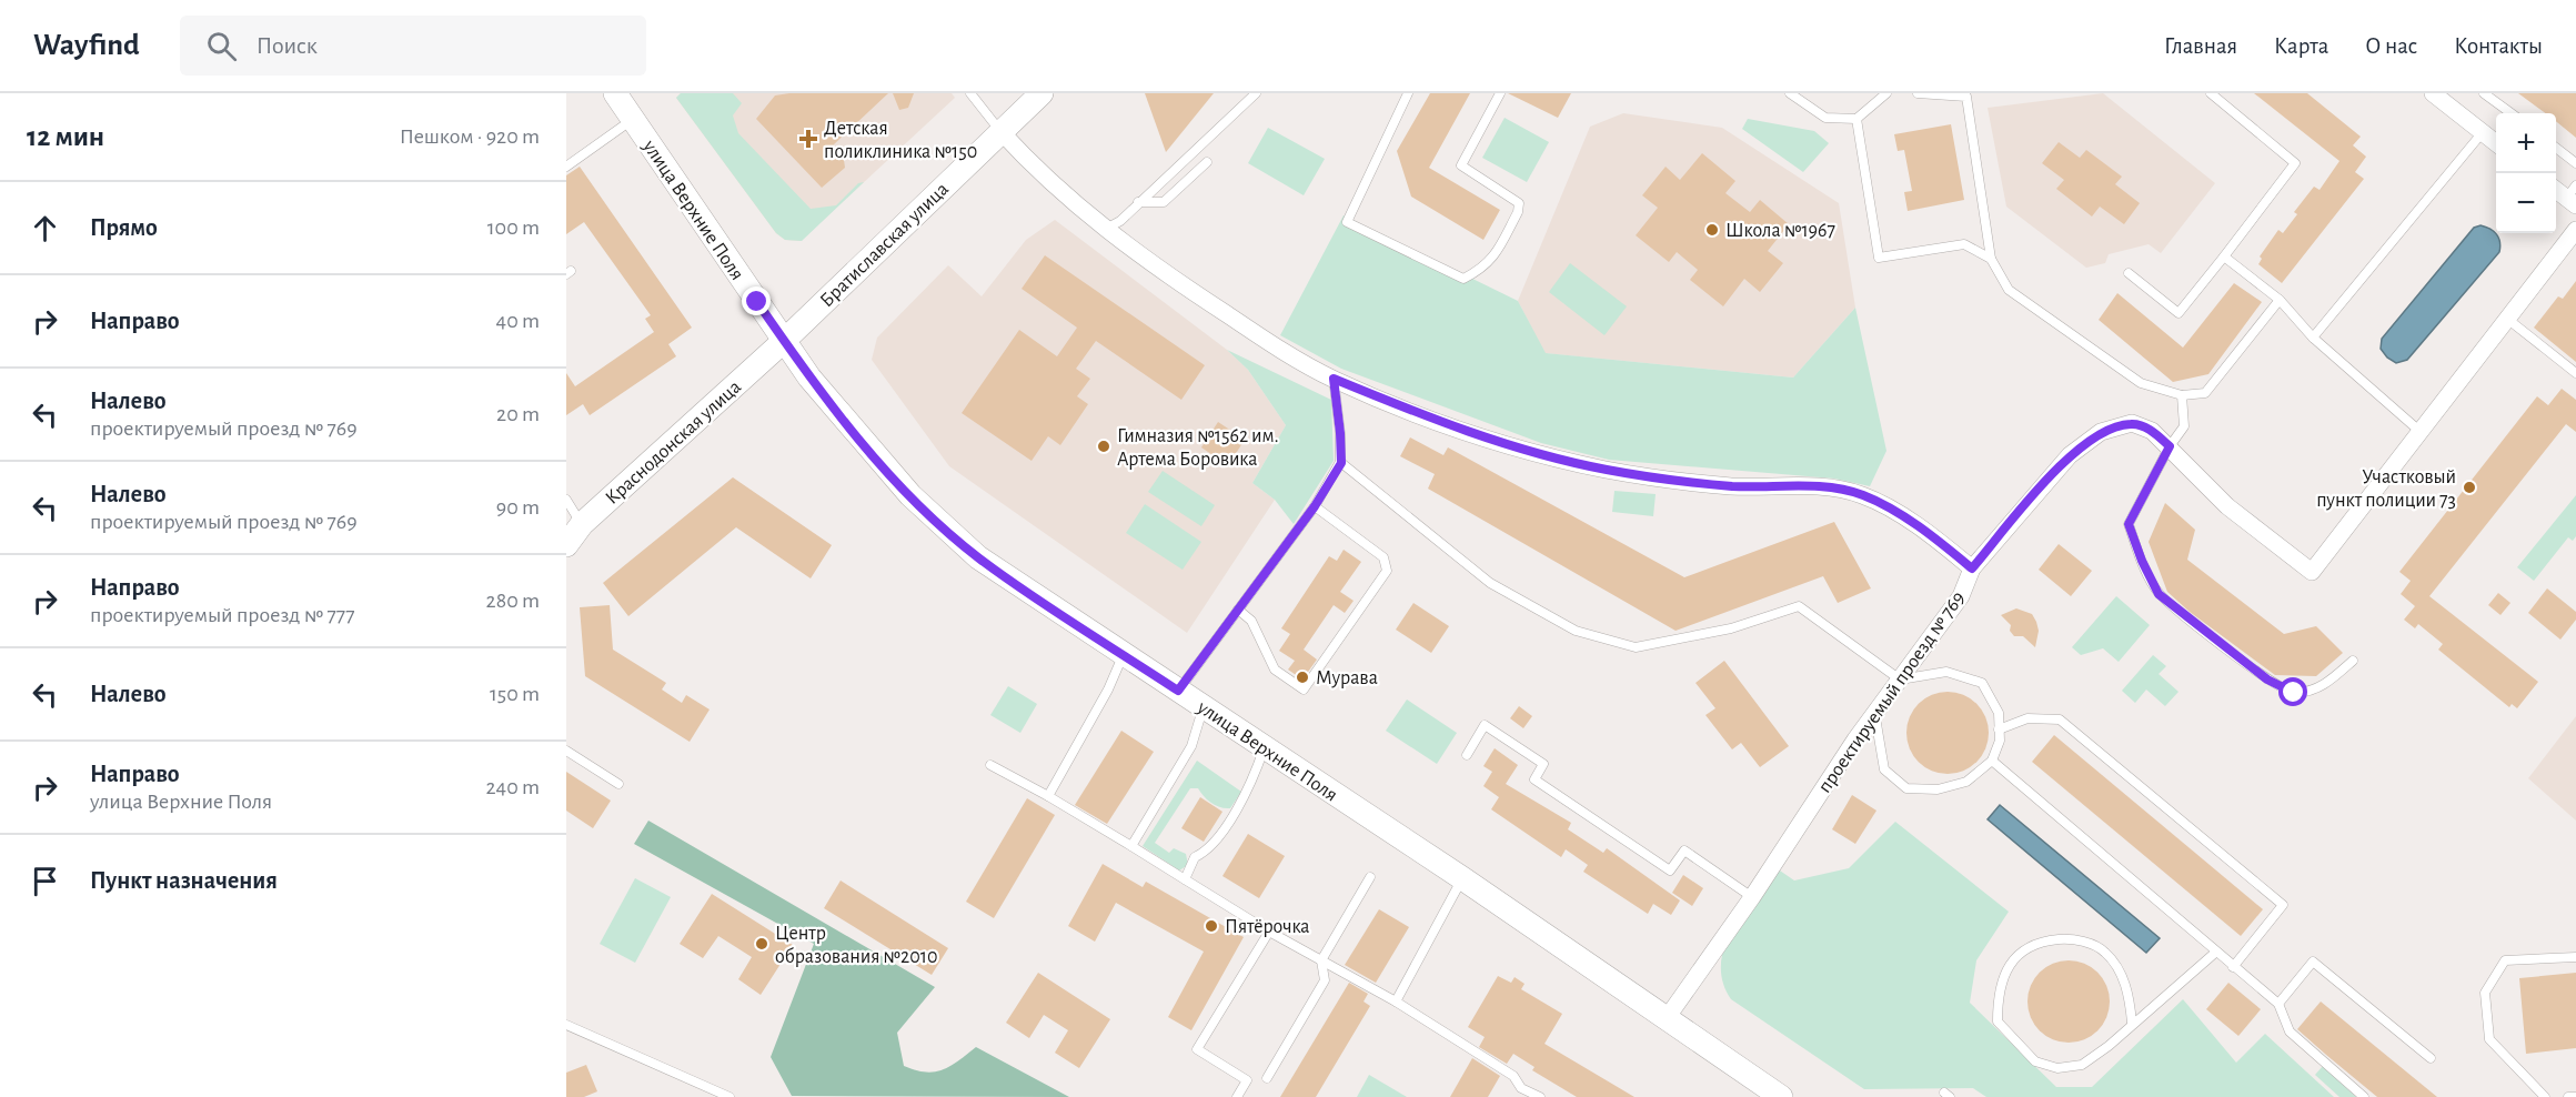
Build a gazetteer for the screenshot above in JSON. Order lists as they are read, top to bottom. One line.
{"streets":{"main road":["улица Верхние Поля","Братиславская улица","Краснодонская улица"],"street":["проектируемый проезд № 769"]},"crossings":[["улица Верхние Поля","Братиславская улица"],["улица Верхние Поля","Краснодонская улица"],["улица Верхние Поля","проектируемый проезд № 769"],["Братиславская улица","Краснодонская улица"]],"places":{"health":["Детская поликлиника №150"],"other":["Школа №1967","Гимназия №1562 им. Артема Боровика","Участковый пункт полиции 73","Мурава","Пятёрочка","Центр образования №2010"]},"page":{"header":"Wayfind","search":"Поиск","nav":["Главная","Карта","О нас","Контакты"],"heading":["12 мин","Пешком · 920 m"],"map_buttons":["+","−"],"list":[["Прямо","100 m"],["Направо","40 m"],["Налево","проектируемый проезд № 769","20 m"],["Налево","проектируемый проезд № 769","90 m"],["Направо","проектируемый проезд № 777","280 m"],["Налево","150 m"],["Направо","улица Верхние Поля","240 m"],"Пункт назначения"]}}
